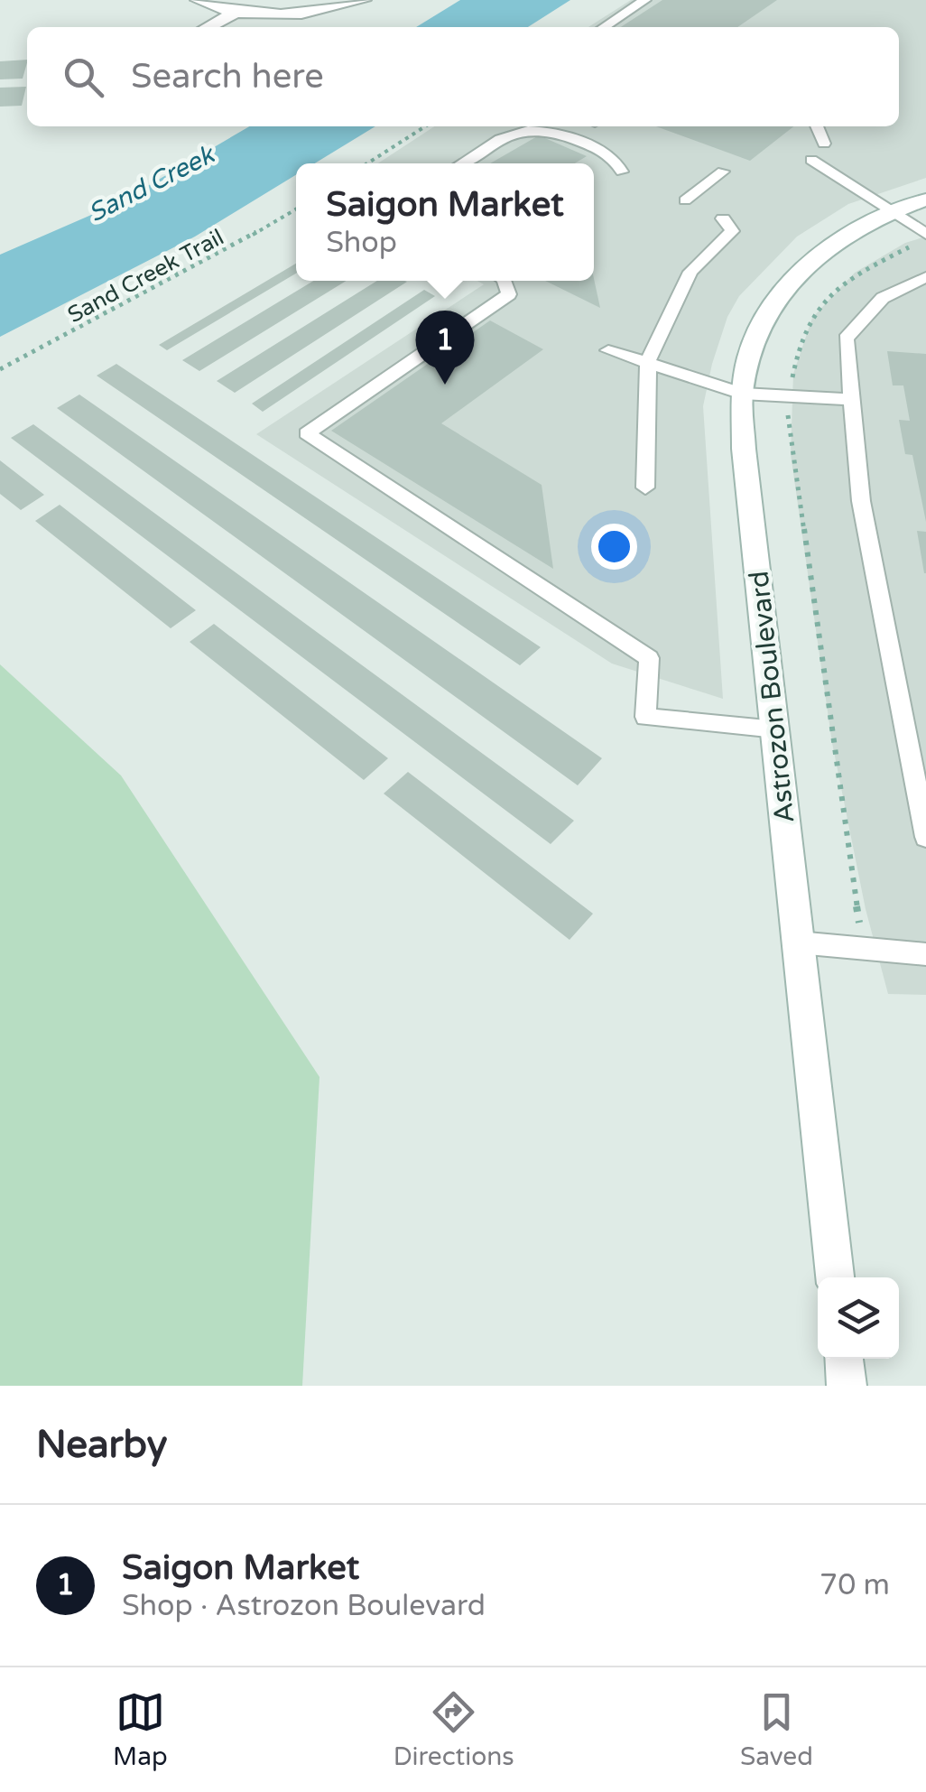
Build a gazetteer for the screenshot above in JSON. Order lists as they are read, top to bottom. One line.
{"streets":{"main road":["Astrozon Boulevard"],"path":["Sand Creek Trail"]},"water":["Sand Creek"],"page":{"search":"Search here","popup":["Saigon Market","Shop"],"pins":"1","heading":"Nearby","list":[{"mark":"1","name":"Saigon Market","note":"Shop · Astrozon Boulevard","value":"70 m"}],"nav":["Map","Directions","Saved"]}}
